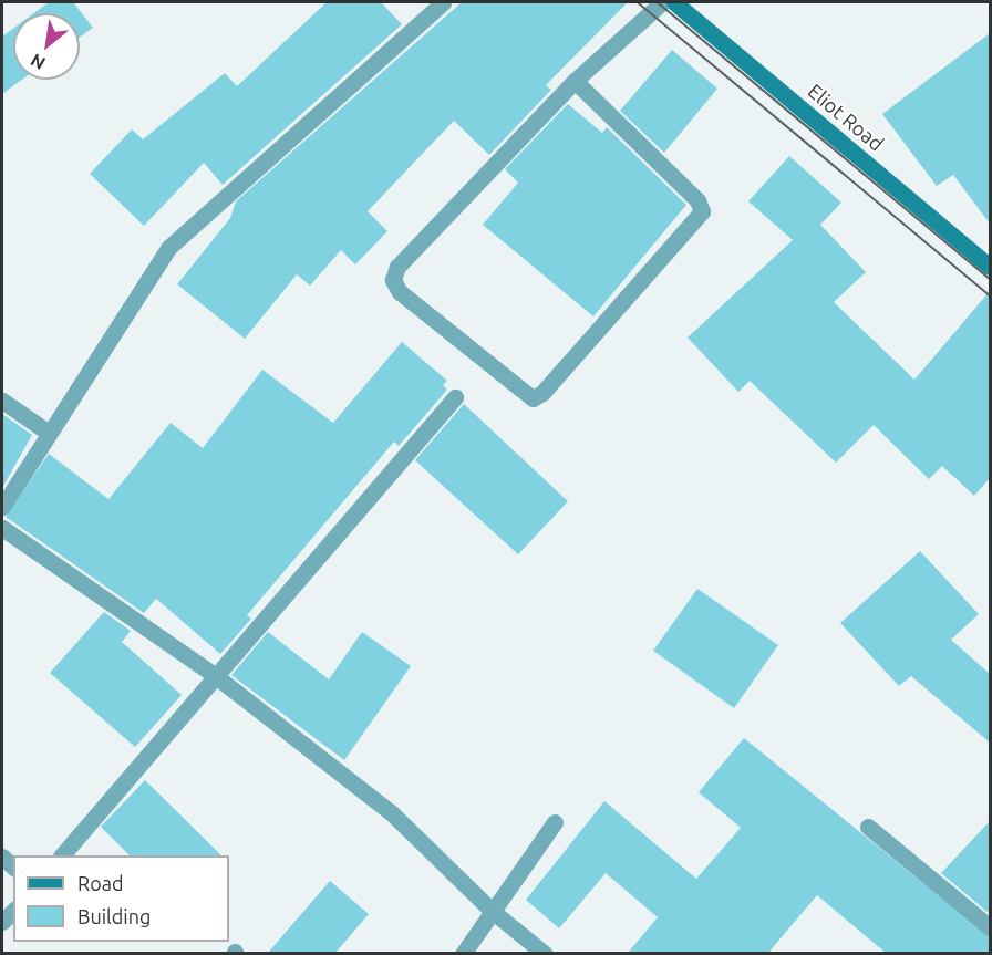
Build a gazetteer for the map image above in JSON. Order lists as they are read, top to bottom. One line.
{"streets":{"street":["Eliot Road"]},"legend":["Road","Building"],"north":"bottom left"}
